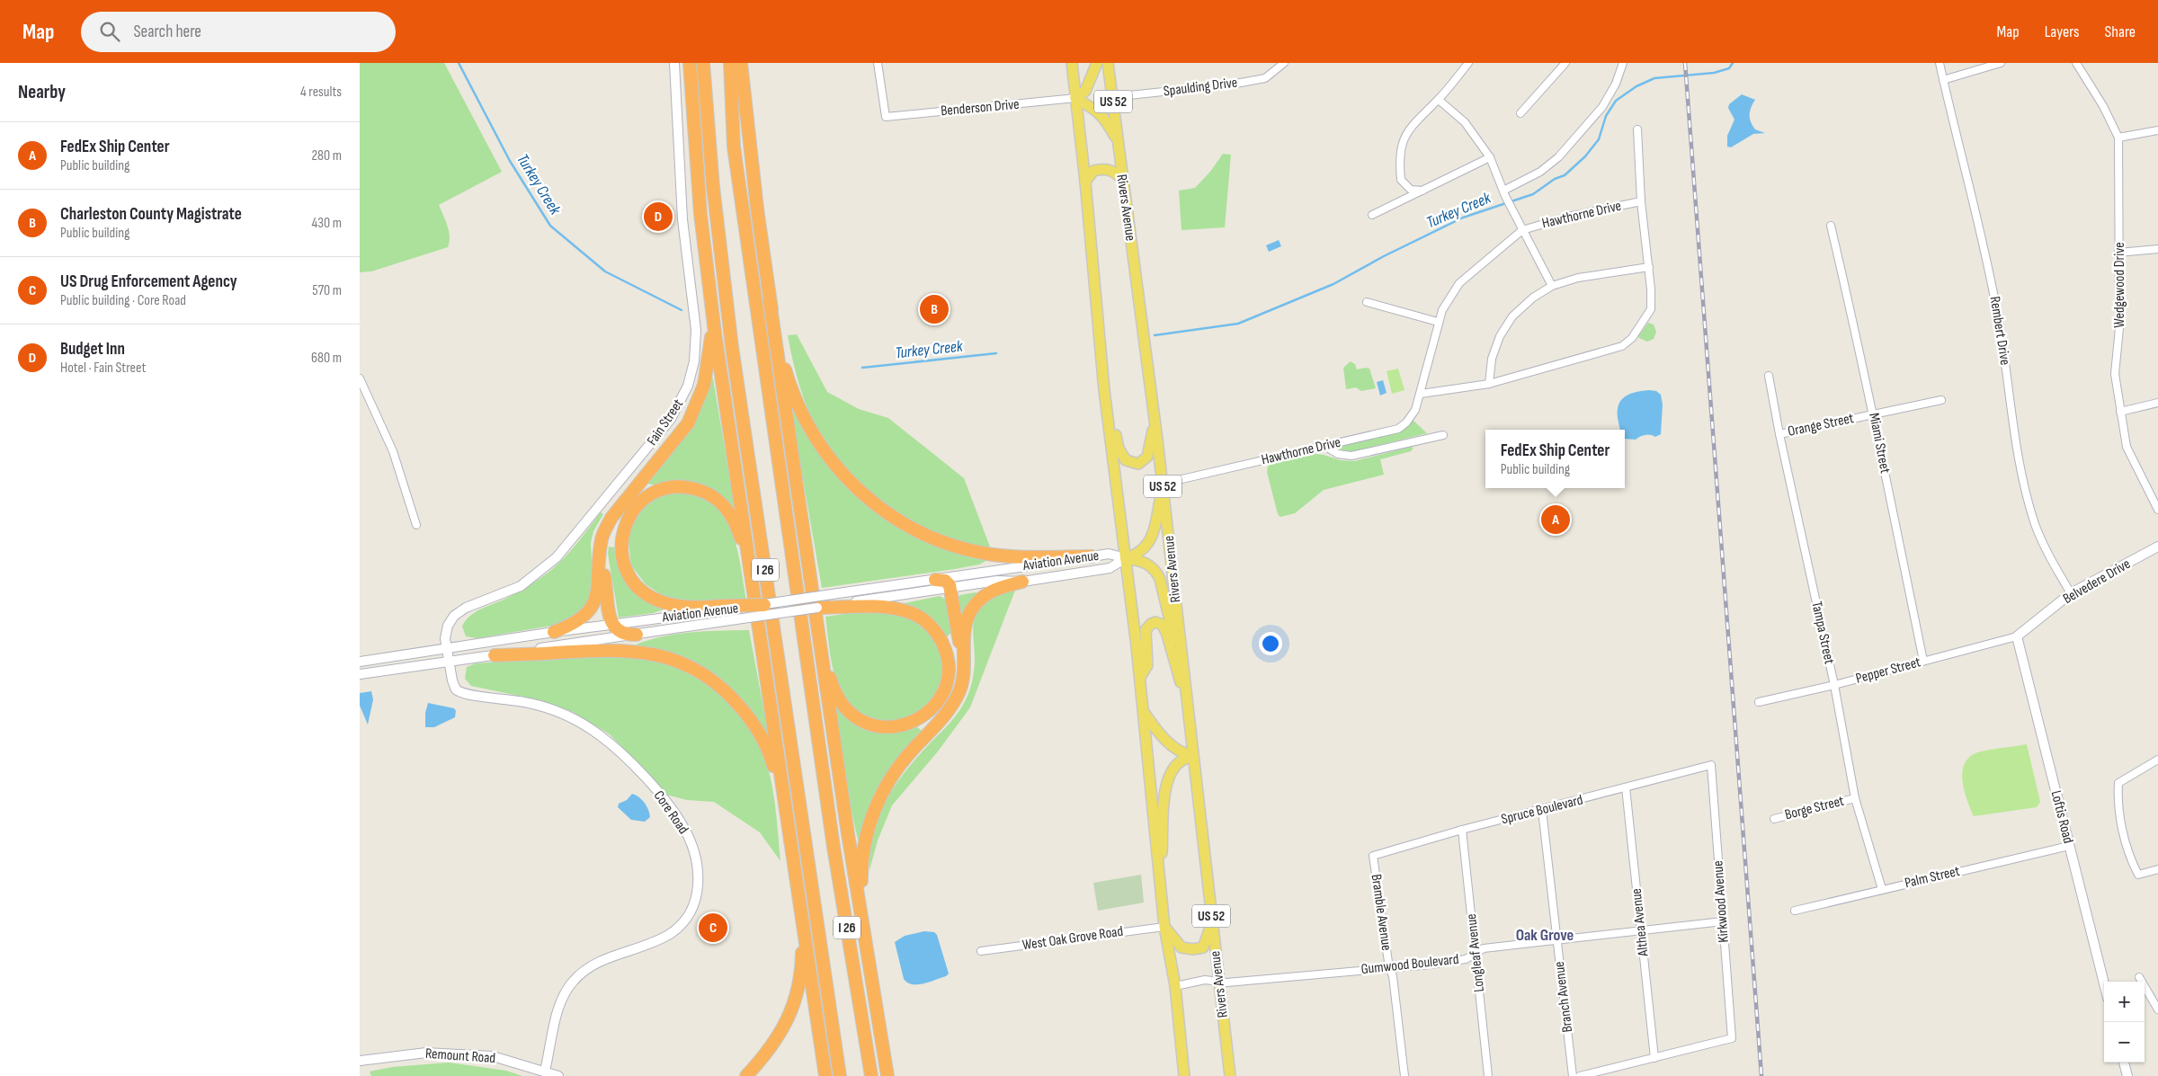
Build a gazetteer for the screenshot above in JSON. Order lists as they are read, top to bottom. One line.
{"streets":{"highway":["I 26"],"main road":["US 52","Rivers Avenue"],"street":["Spaulding Drive","Benderson Drive","Hawthorne Drive","Wedgewood Drive","Rembert Drive","Fain Street","Orange Street","Miami Street","Aviation Avenue","Belvedere Drive","Tampa Street","Pepper Street","Borge Street","Spruce Boulevard","Core Road","Loftis Road","Palm Street","Kirkwood Avenue","Bramble Avenue","Althea Avenue","West Oak Grove Road","Longleaf Avenue","Gumwood Boulevard","Branch Avenue","Remount Road"]},"crossings":[["Spaulding Drive","Rivers Avenue"],["US 52","Benderson Drive"],["US 52","Aviation Avenue"],["US 52","West Oak Grove Road"],["US 52","Gumwood Boulevard"],["Rivers Avenue","Hawthorne Drive"],["Rivers Avenue","Gumwood Boulevard"],["Rembert Drive","Belvedere Drive"],["Fain Street","Aviation Avenue"],["Fain Street","Core Road"],["Orange Street","Miami Street"],["Orange Street","Tampa Street"],["Miami Street","Pepper Street"],["Aviation Avenue","Core Road"],["Belvedere Drive","Pepper Street"],["Belvedere Drive","Loftis Road"],["Tampa Street","Pepper Street"],["Tampa Street","Borge Street"],["Tampa Street","Palm Street"],["Pepper Street","Loftis Road"],["Spruce Boulevard","Kirkwood Avenue"],["Spruce Boulevard","Bramble Avenue"],["Spruce Boulevard","Althea Avenue"],["Spruce Boulevard","Longleaf Avenue"],["Spruce Boulevard","Branch Avenue"],["Core Road","Remount Road"],["Loftis Road","Palm Street"],["Kirkwood Avenue","Althea Avenue"],["Kirkwood Avenue","Gumwood Boulevard"],["Bramble Avenue","Gumwood Boulevard"],["Althea Avenue","Gumwood Boulevard"],["Longleaf Avenue","Gumwood Boulevard"],["Gumwood Boulevard","Branch Avenue"]],"districts":["Oak Grove"],"water":["Turkey Creek"],"page":{"header":"Map","search":"Search here","nav":["Map","Layers","Share"],"heading":["Nearby","4 results"],"list":[{"mark":"A","name":"FedEx Ship Center","note":"Public building","value":"280 m"},{"mark":"B","name":"Charleston County Magistrate","note":"Public building","value":"430 m"},{"mark":"C","name":"US Drug Enforcement Agency","note":"Public building · Core Road","value":"570 m"},{"mark":"D","name":"Budget Inn","note":"Hotel · Fain Street","value":"680 m"}],"pins":["D","B","A","C"],"popup":["FedEx Ship Center","Public building"],"map_buttons":["+","−"]}}
